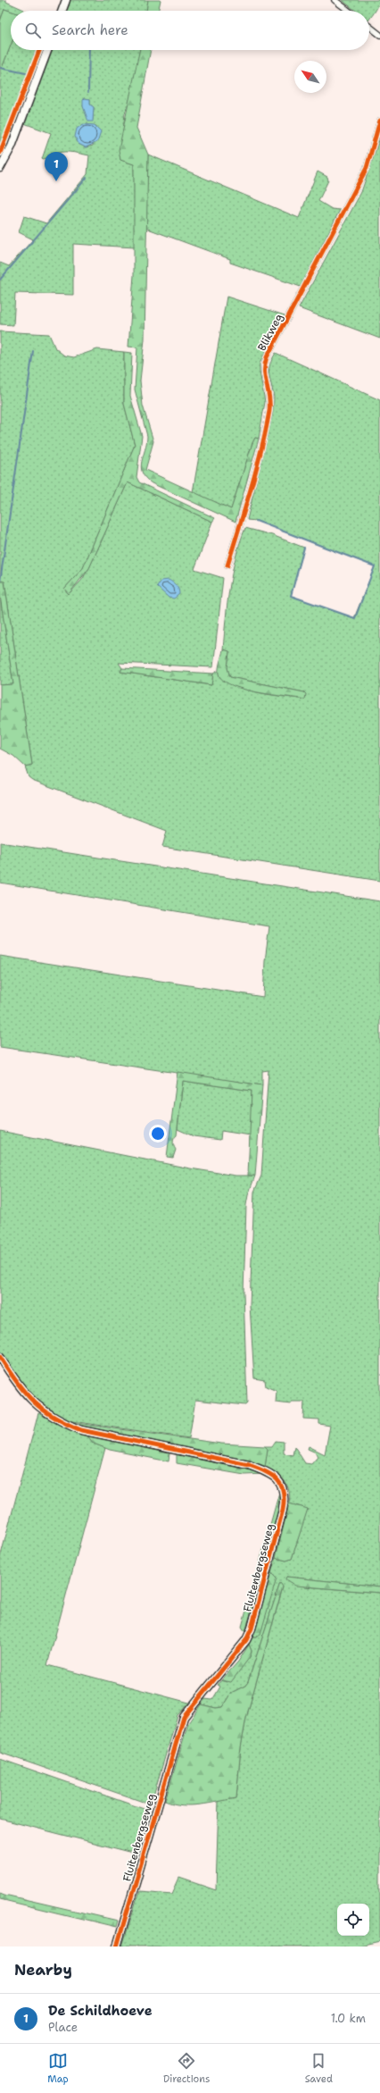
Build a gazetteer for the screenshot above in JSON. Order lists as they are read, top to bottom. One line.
{"streets":{"street":["Blikweg","Fluitenbergseweg"]},"north":"top left","page":{"search":"Search here","pins":"1","heading":"Nearby","list":[{"mark":"1","name":"De Schildhoeve","note":"Place","value":"1.0 km"}],"nav":["Map","Directions","Saved"]}}
